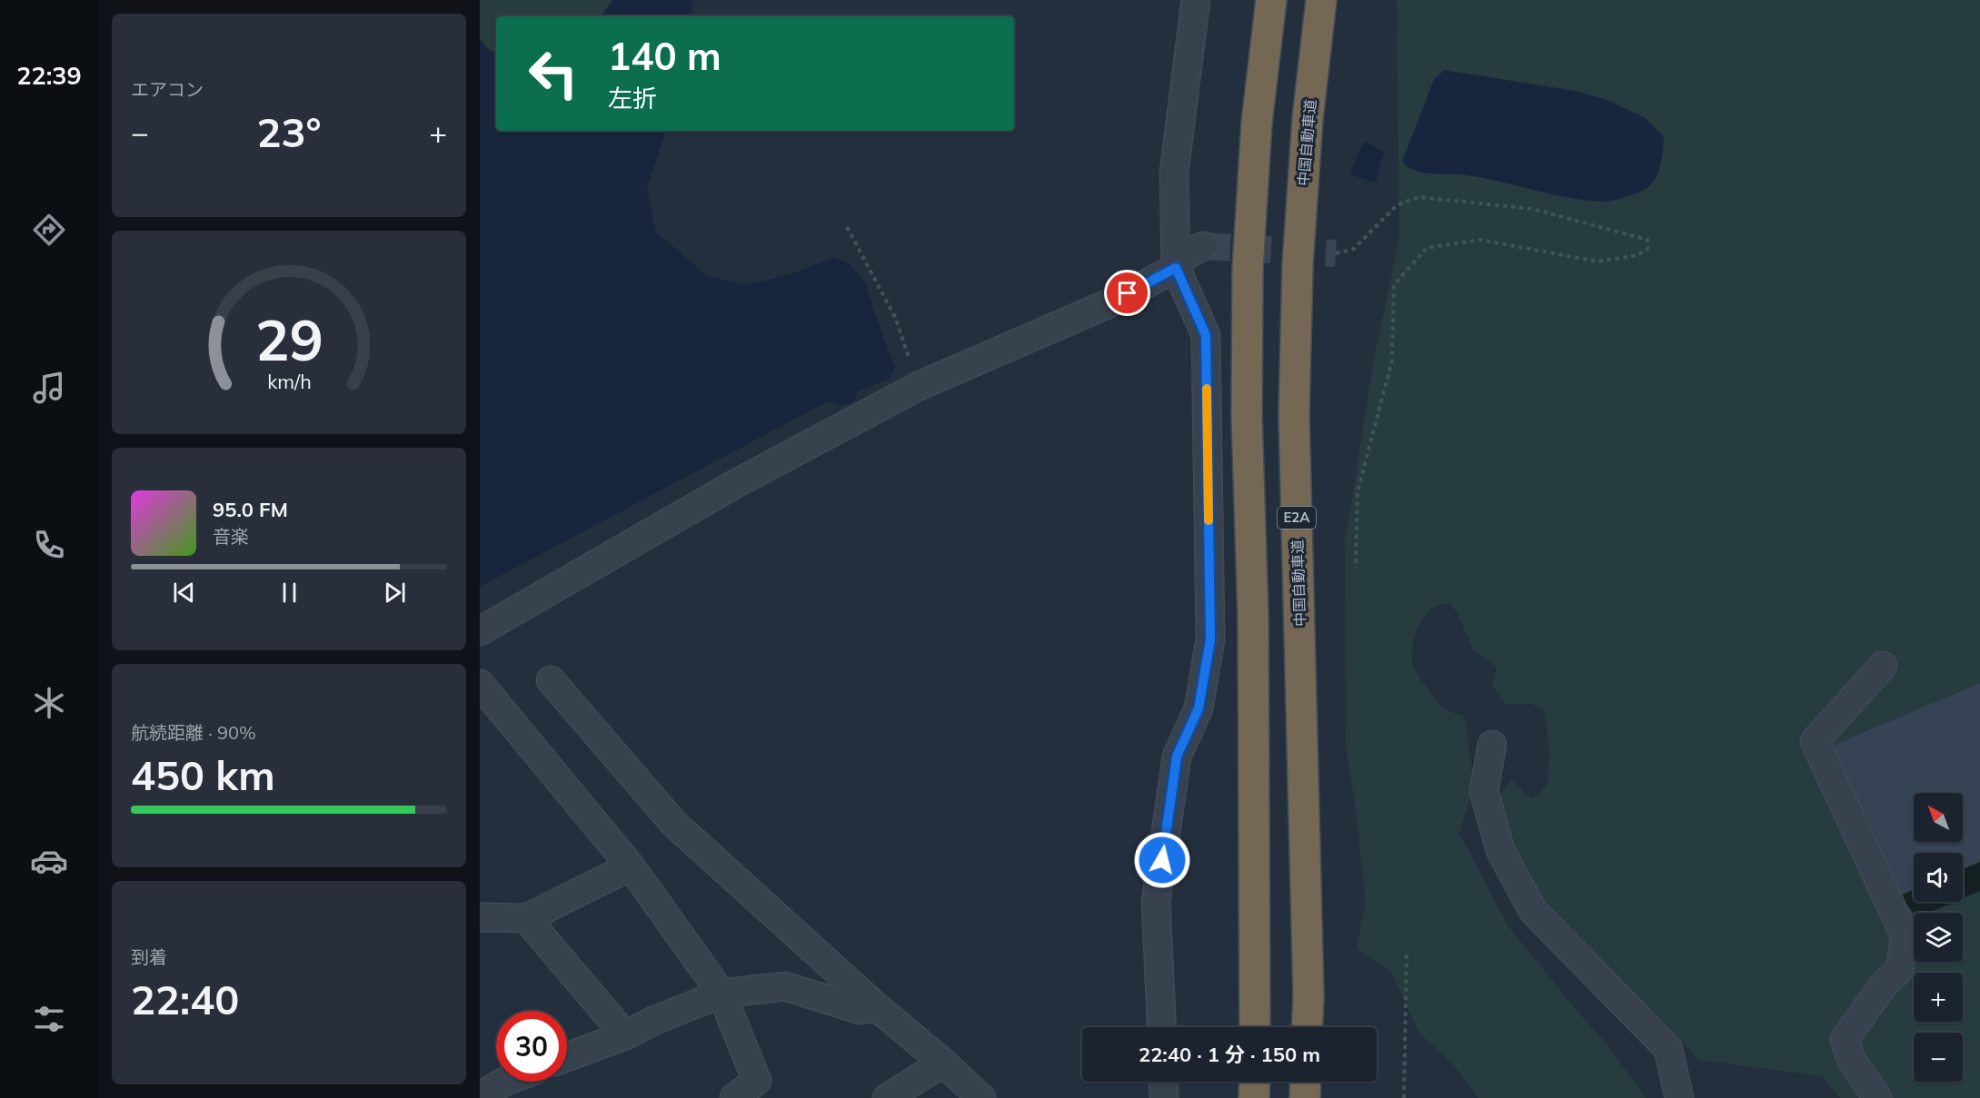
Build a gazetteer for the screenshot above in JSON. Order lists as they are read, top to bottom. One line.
{"streets":{"highway":["中国自動車道","E2A"]},"north":"top left","page":{"tabs":"22:39","tile":["エアコン",["航続距離 · 90%","450 km"],["到着","22:40"]],"turn":["140 m","左折"],"heat":["−","23°","+"],"song":["95.0 FM","音楽"],"map_buttons":["+","−"],"limit":"30","trip":"22:40 · 1 分 · 150 m","gauge":["29","km/h"]}}
